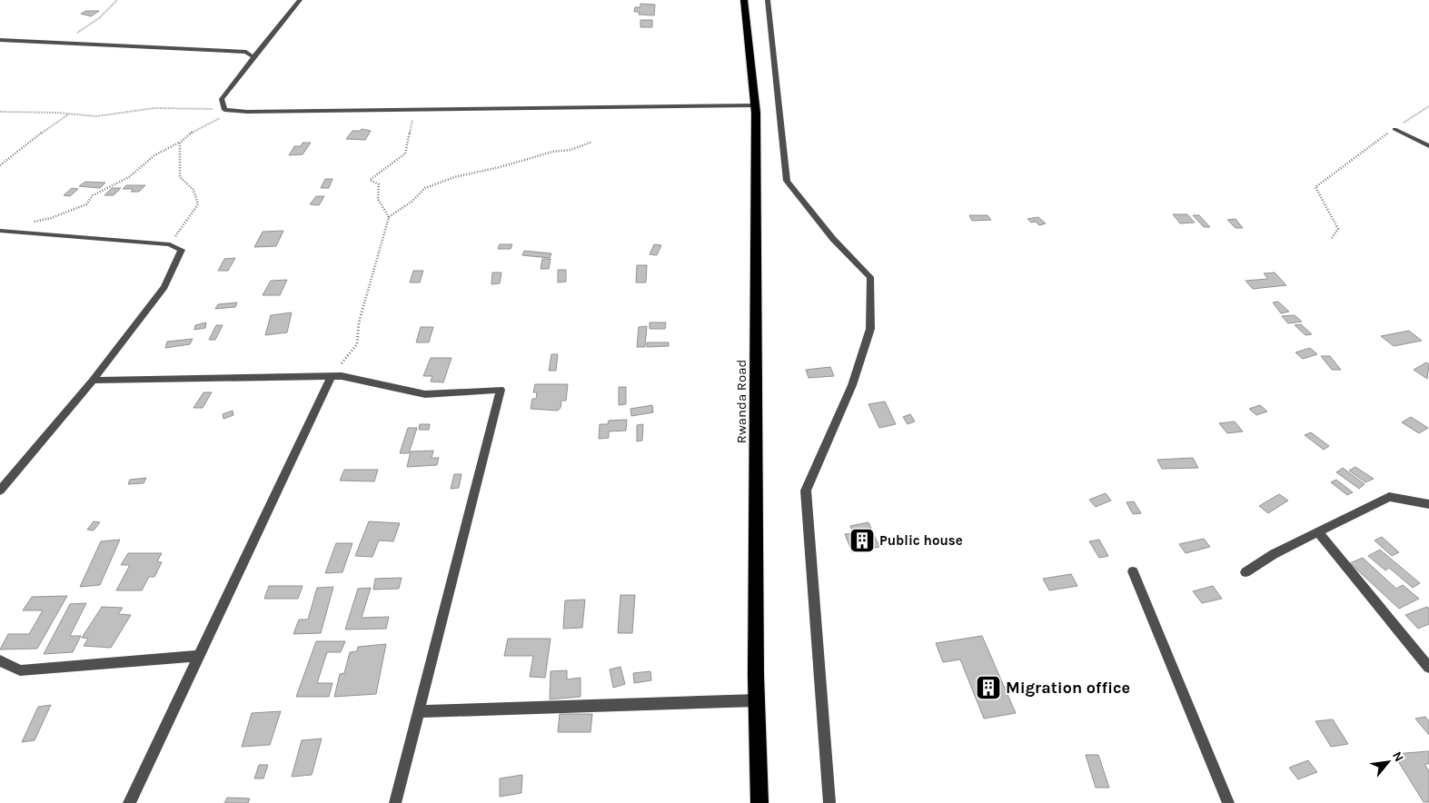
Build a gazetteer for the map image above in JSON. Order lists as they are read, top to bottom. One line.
{"streets":{"highway":["Rwanda Road"]},"places":{"building":["Public house","Migration office"]},"north":"top right"}
